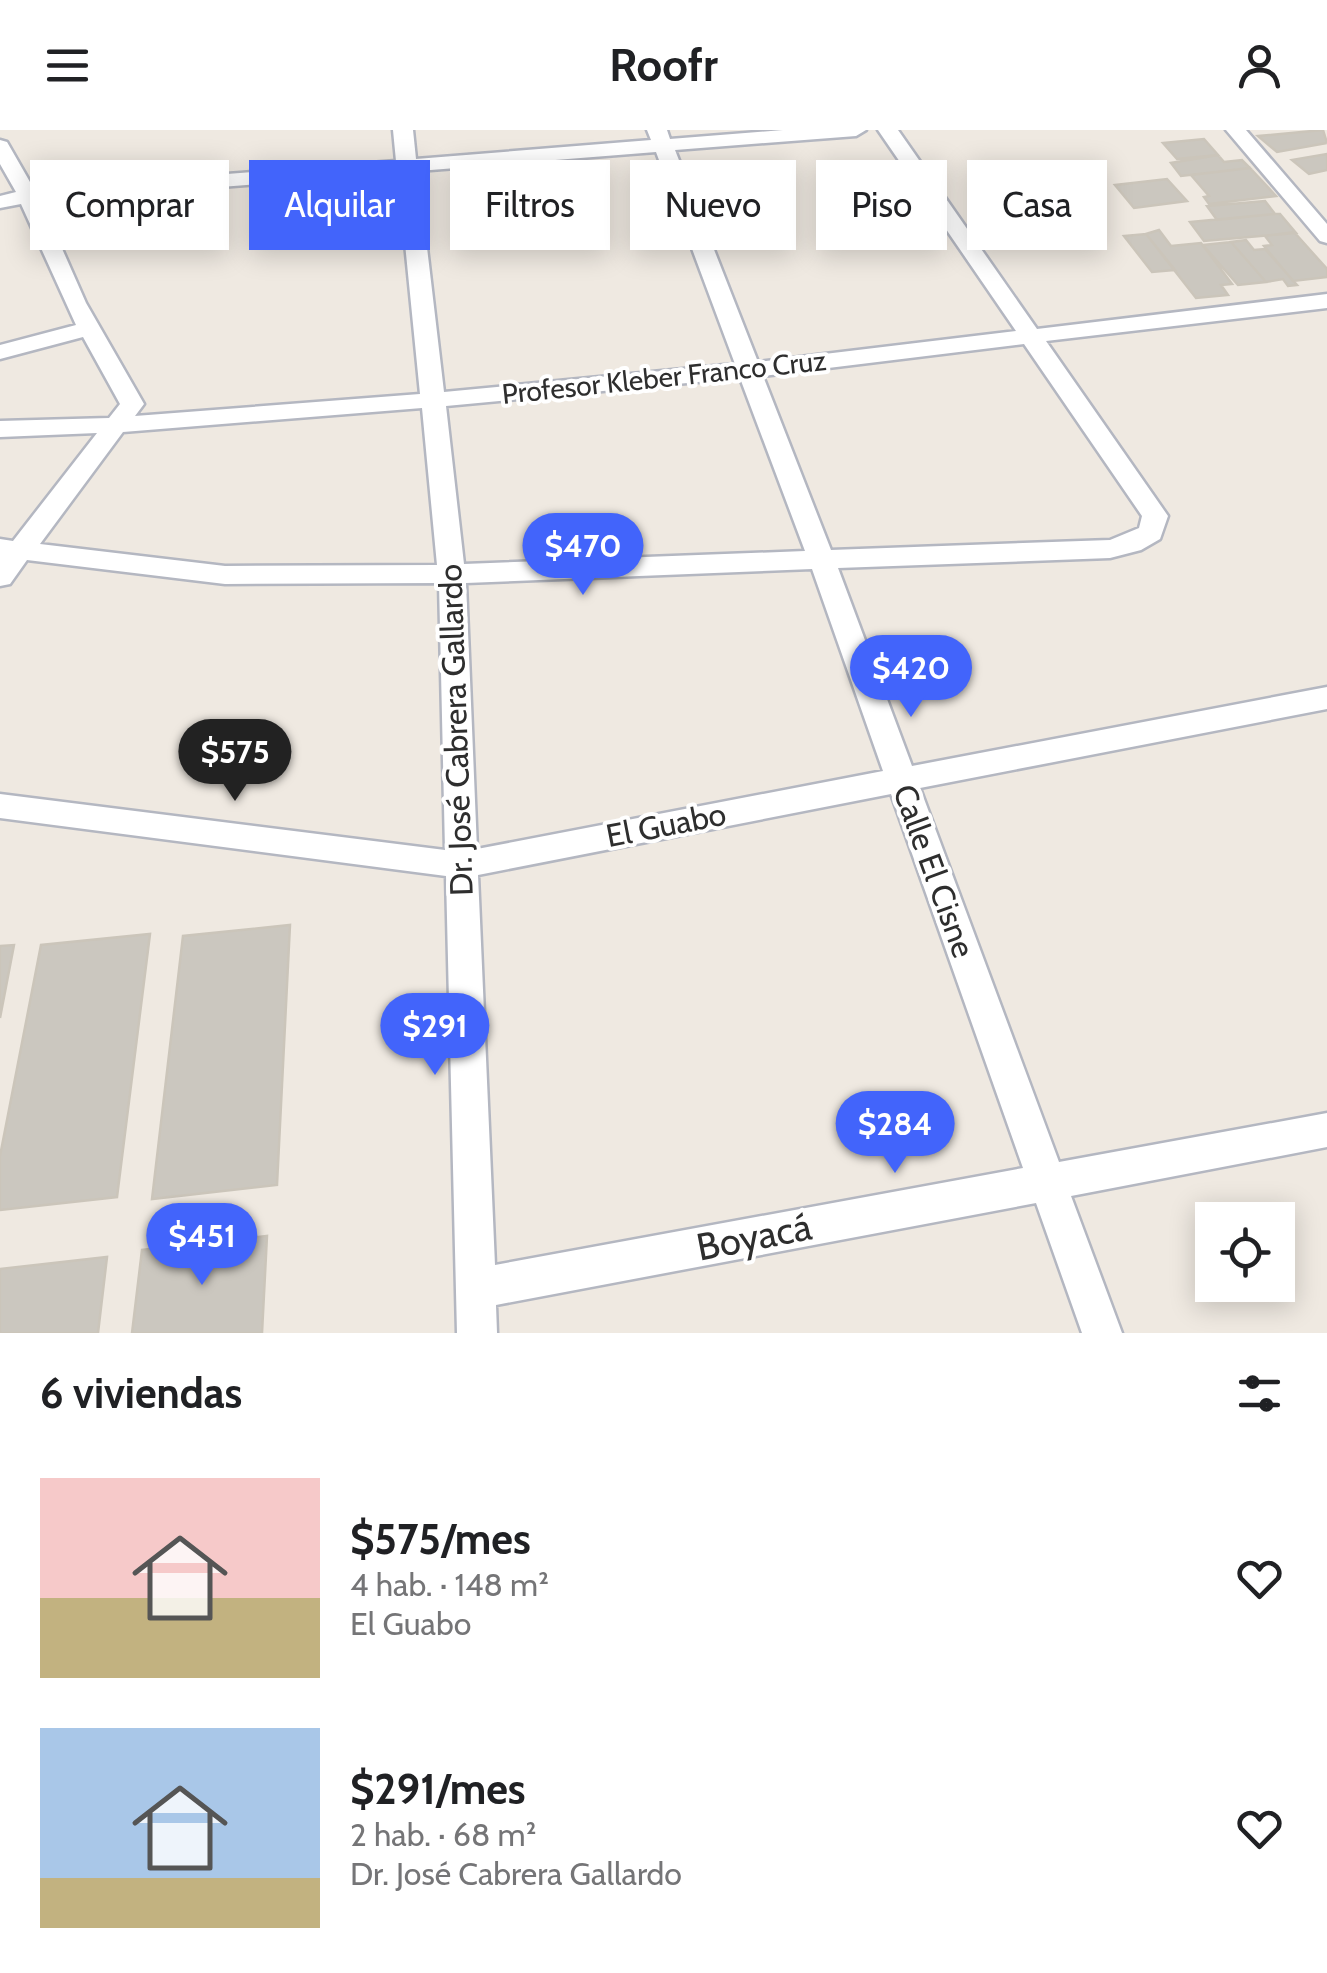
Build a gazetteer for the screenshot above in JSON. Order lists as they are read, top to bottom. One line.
{"streets":{"street":["Profesor Kleber Franco Cruz","Dr. José Cabrera Gallardo","El Guabo","Calle El Cisne","Boyacá"]},"crossings":[["Profesor Kleber Franco Cruz","Dr. José Cabrera Gallardo"],["Profesor Kleber Franco Cruz","Calle El Cisne"],["Dr. José Cabrera Gallardo","El Guabo"],["Dr. José Cabrera Gallardo","Boyacá"],["El Guabo","Calle El Cisne"],["Calle El Cisne","Boyacá"]],"page":{"header":"Roofr","chip":["Comprar","Alquilar","Filtros","Nuevo","Piso","Casa"],"price":["$470","$420","$575","$291","$284","$451"],"heading":"6 viviendas","list":[{"name":"$575/mes","note":"4 hab. · 148 m² · El Guabo"},{"name":"$291/mes","note":"2 hab. · 68 m² · Dr. José Cabrera Gallardo"}]}}
